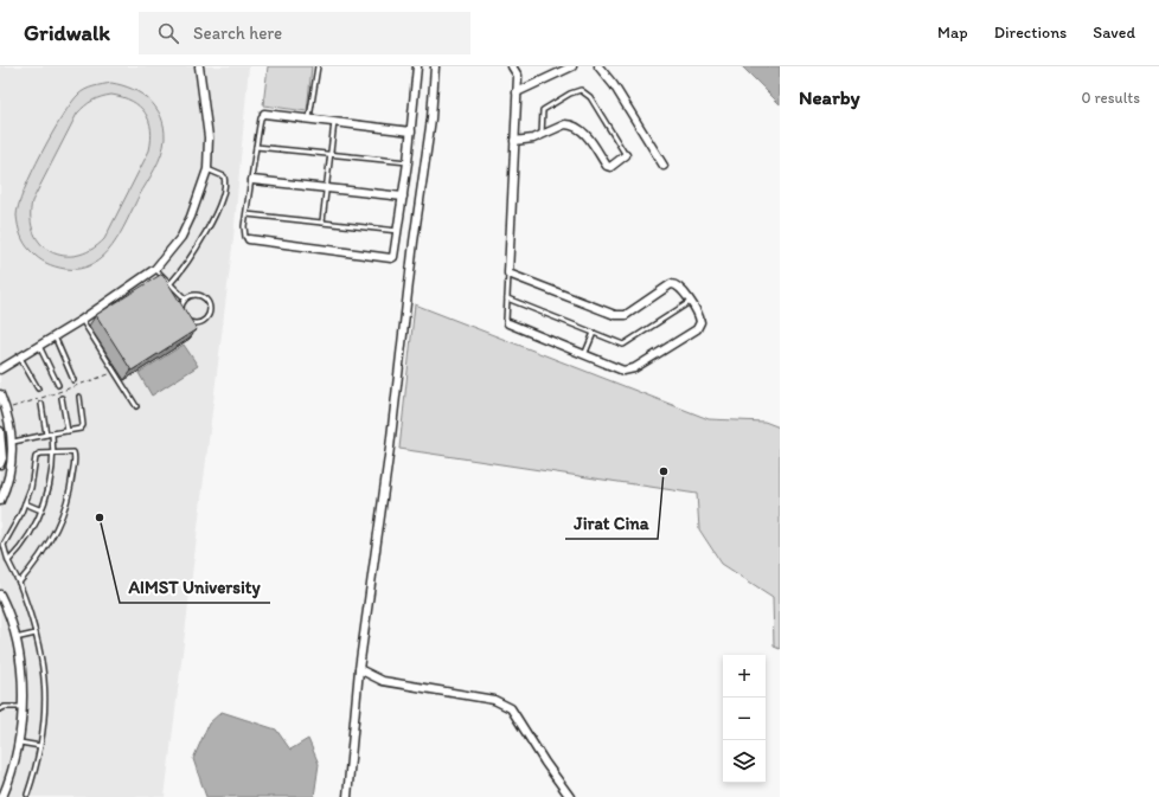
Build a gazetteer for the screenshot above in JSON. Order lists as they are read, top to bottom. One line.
{"places":["Jirat Cina","AIMST University"],"page":{"header":"Gridwalk","search":"Search here","nav":["Map","Directions","Saved"],"heading":["Nearby","0 results"],"map_buttons":["+","−"]}}
